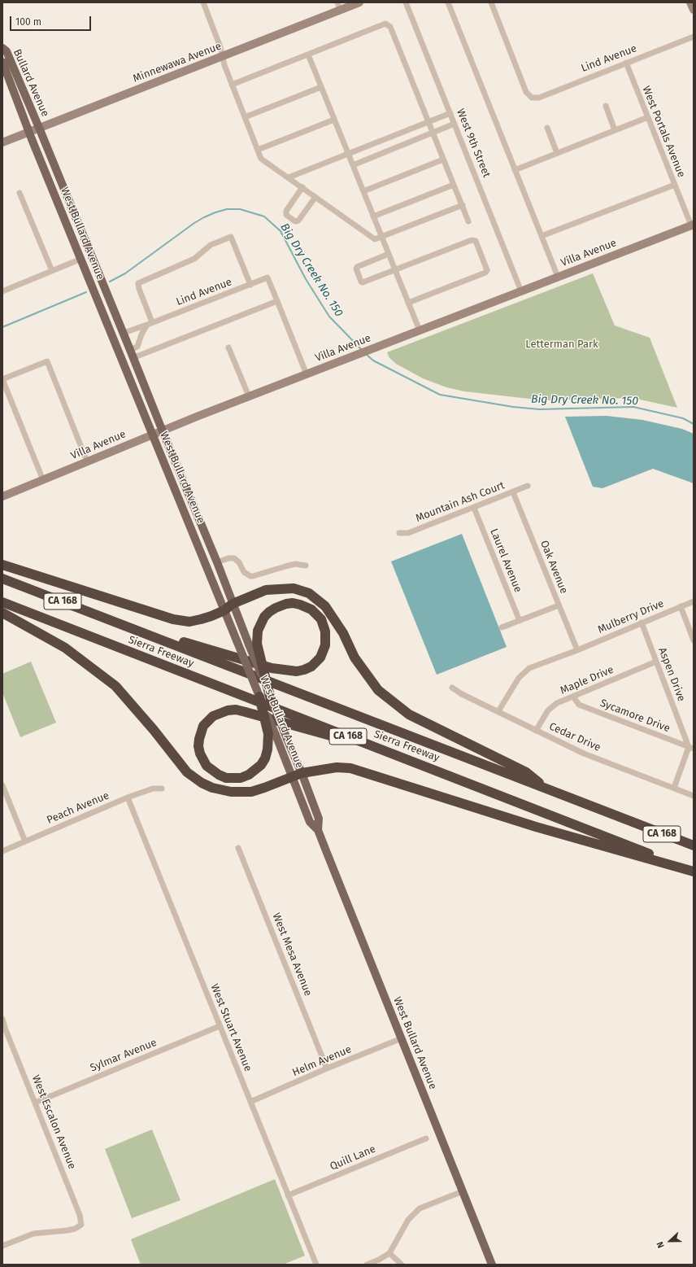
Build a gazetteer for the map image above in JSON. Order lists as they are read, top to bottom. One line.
{"streets":{"highway":["CA 168","Sierra Freeway"],"main road":["Minnewawa Avenue","Bullard Avenue","West Bullard Avenue","Villa Avenue"],"street":["Lind Avenue","West Portals Avenue","West 9th Street","Mountain Ash Court","Laurel Avenue","Oak Avenue","Mulberry Drive","Aspen Drive","Maple Drive","Sycamore Drive","Cedar Drive","Peach Avenue","West Mesa Avenue","West Stuart Avenue","Sylmar Avenue","Helm Avenue","West Escalon Avenue","Quill Lane"]},"crossings":[["Lind Avenue","West Portals Avenue"],["Lind Avenue","West Bullard Avenue"],["Minnewawa Avenue","Bullard Avenue"],["Minnewawa Avenue","West Bullard Avenue"],["Bullard Avenue","West Bullard Avenue"],["West Portals Avenue","Villa Avenue"],["West 9th Street","Villa Avenue"],["West Bullard Avenue","Villa Avenue"],["West Bullard Avenue","Helm Avenue"],["Mountain Ash Court","Laurel Avenue"],["Mountain Ash Court","Oak Avenue"],["Oak Avenue","Mulberry Drive"],["Mulberry Drive","Aspen Drive"],["Mulberry Drive","Cedar Drive"],["Aspen Drive","Maple Drive"],["Aspen Drive","Sycamore Drive"],["Maple Drive","Sycamore Drive"],["Maple Drive","Cedar Drive"],["Peach Avenue","West Stuart Avenue"],["West Mesa Avenue","Helm Avenue"],["West Stuart Avenue","Sylmar Avenue"],["West Stuart Avenue","Helm Avenue"],["West Stuart Avenue","Quill Lane"],["Sylmar Avenue","West Escalon Avenue"]],"water":["Big Dry Creek No. 150"],"parks":["Letterman Park"],"scale_bar":"100 m","north":"left"}
